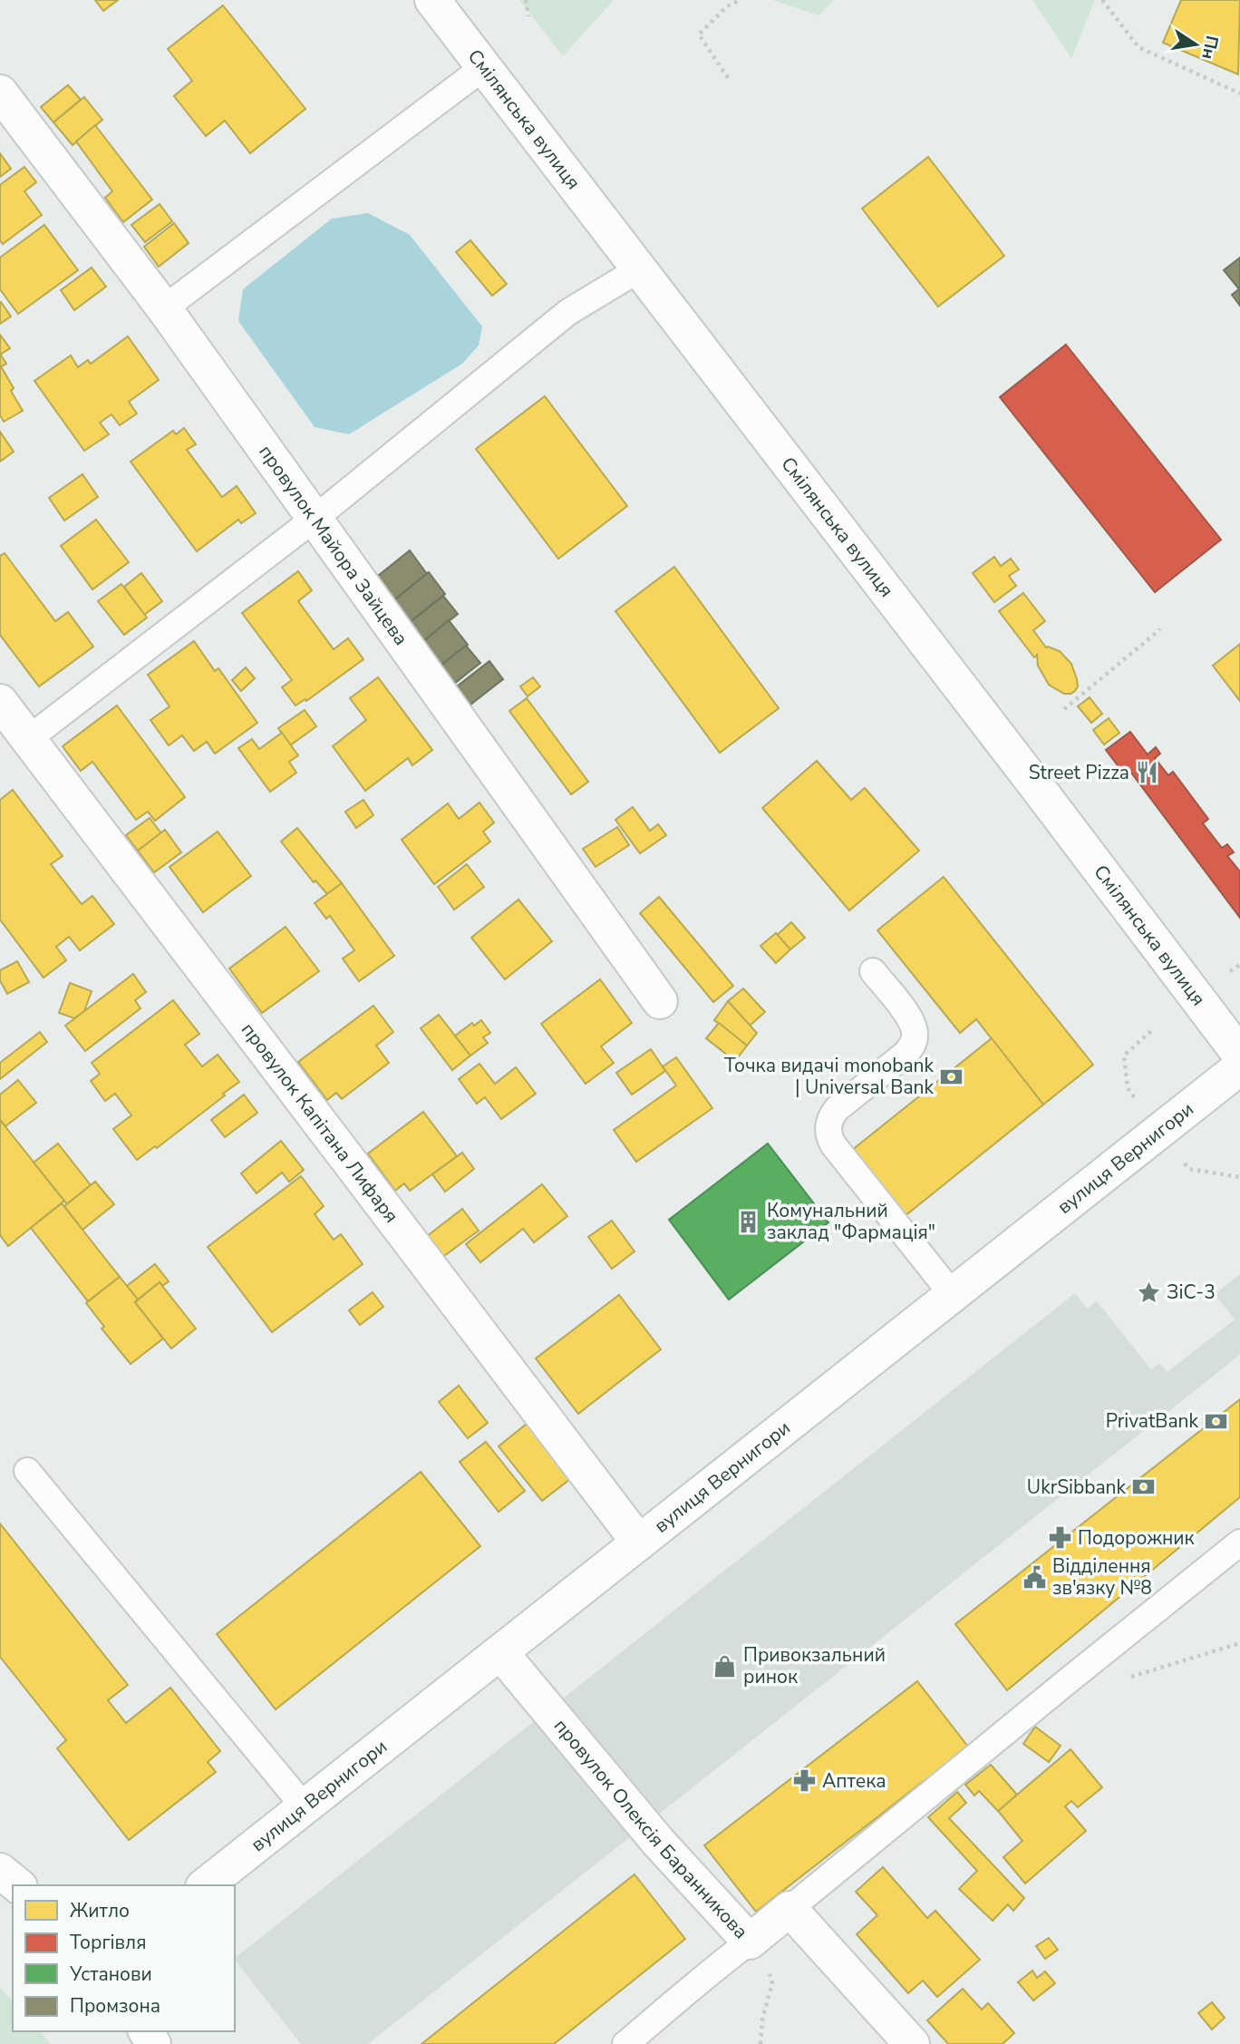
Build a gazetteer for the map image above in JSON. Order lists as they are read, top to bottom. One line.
{"streets":{"street":["Смілянська вулиця","провулок Майора Зайцева","провулок Капітана Лифаря","вулиця Вернигори","провулок Олексія Баранникова"]},"crossings":[["провулок Капітана Лифаря","вулиця Вернигори"],["вулиця Вернигори","провулок Олексія Баранникова"]],"places":{"restaurant":["Street Pizza"],"bank":["Точка видачі monobank | Universal Bank","PrivatBank","UkrSibbank"],"building":["Комунальний заклад \"Фармація\""],"place":["ЗіС-3"],"pharmacy":["Подорожник","Аптека"],"public building":["Відділення зв'язку №8"],"shop":["Привокзальний ринок"]},"legend":["Житло","Торгівля","Установи","Промзона"],"north":"right"}
